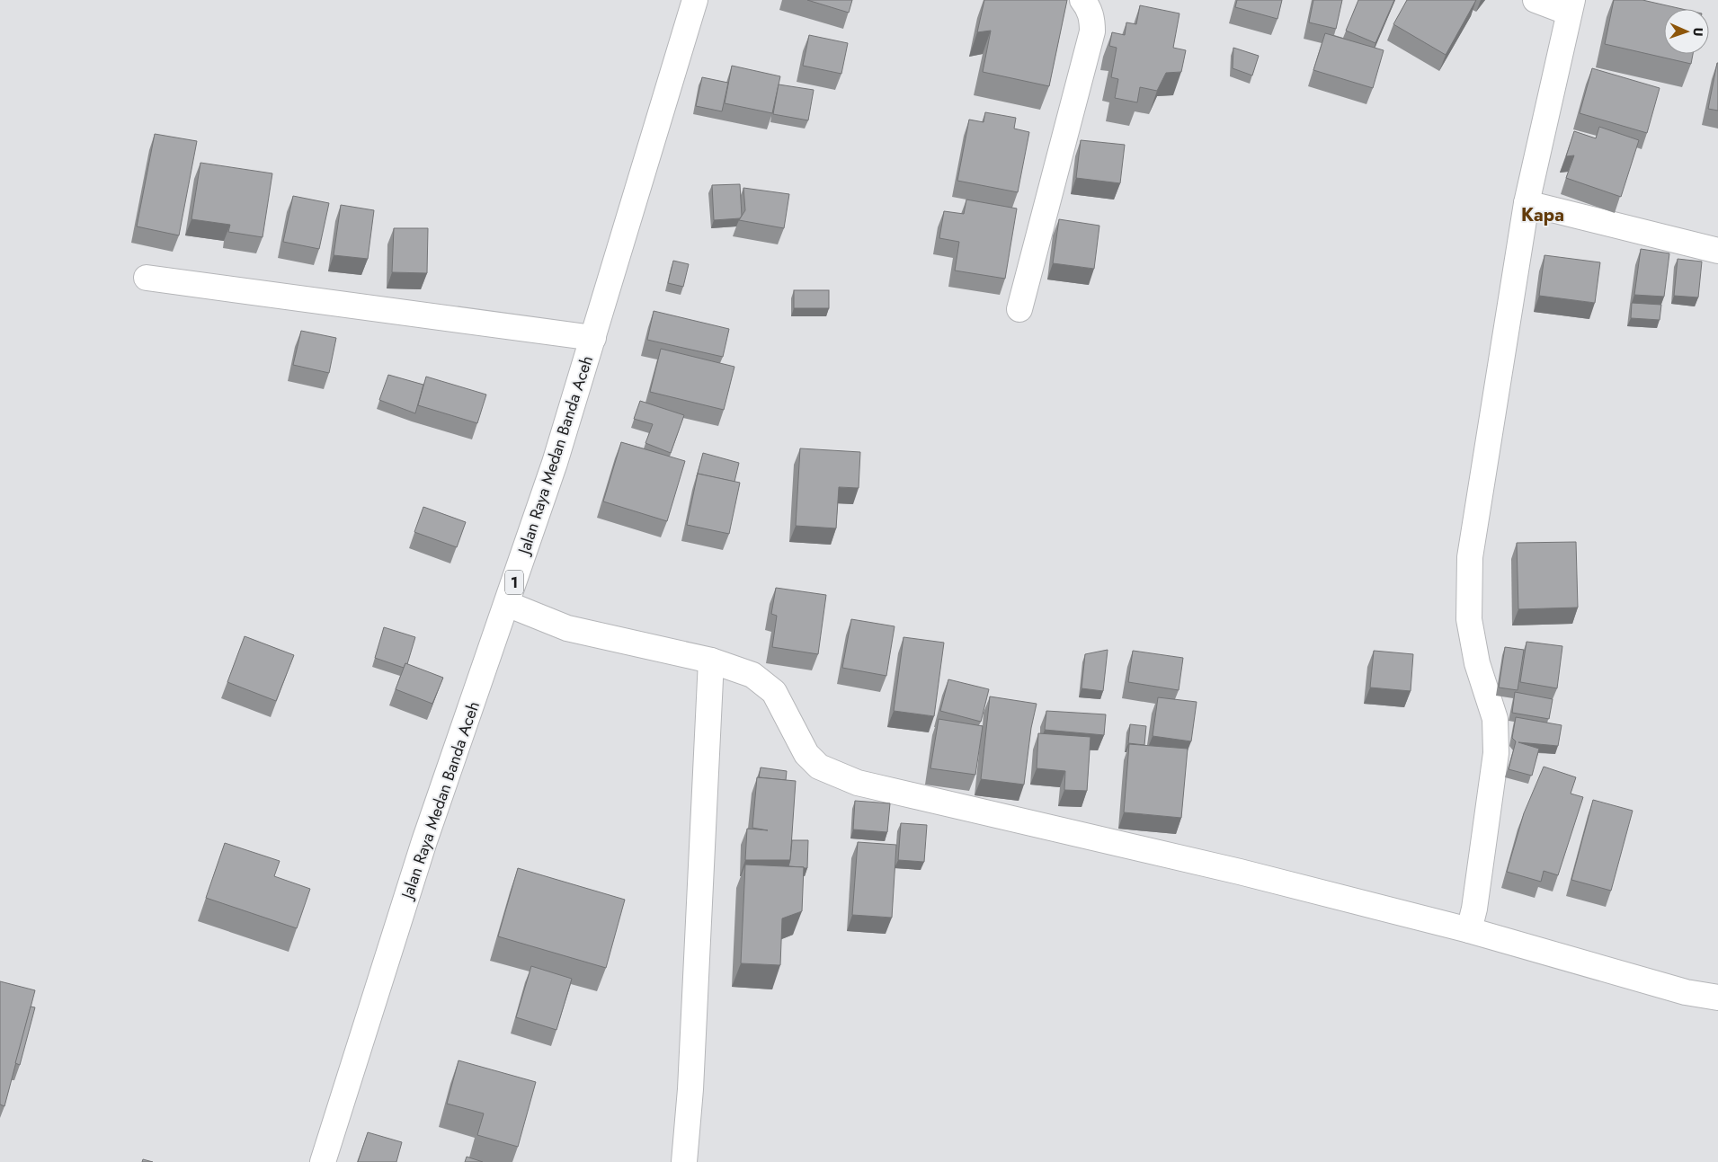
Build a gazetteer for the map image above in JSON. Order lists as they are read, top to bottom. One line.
{"streets":{"main road":["Jalan Raya Medan Banda Aceh","1"]},"districts":["Kapa"],"north":"right"}
